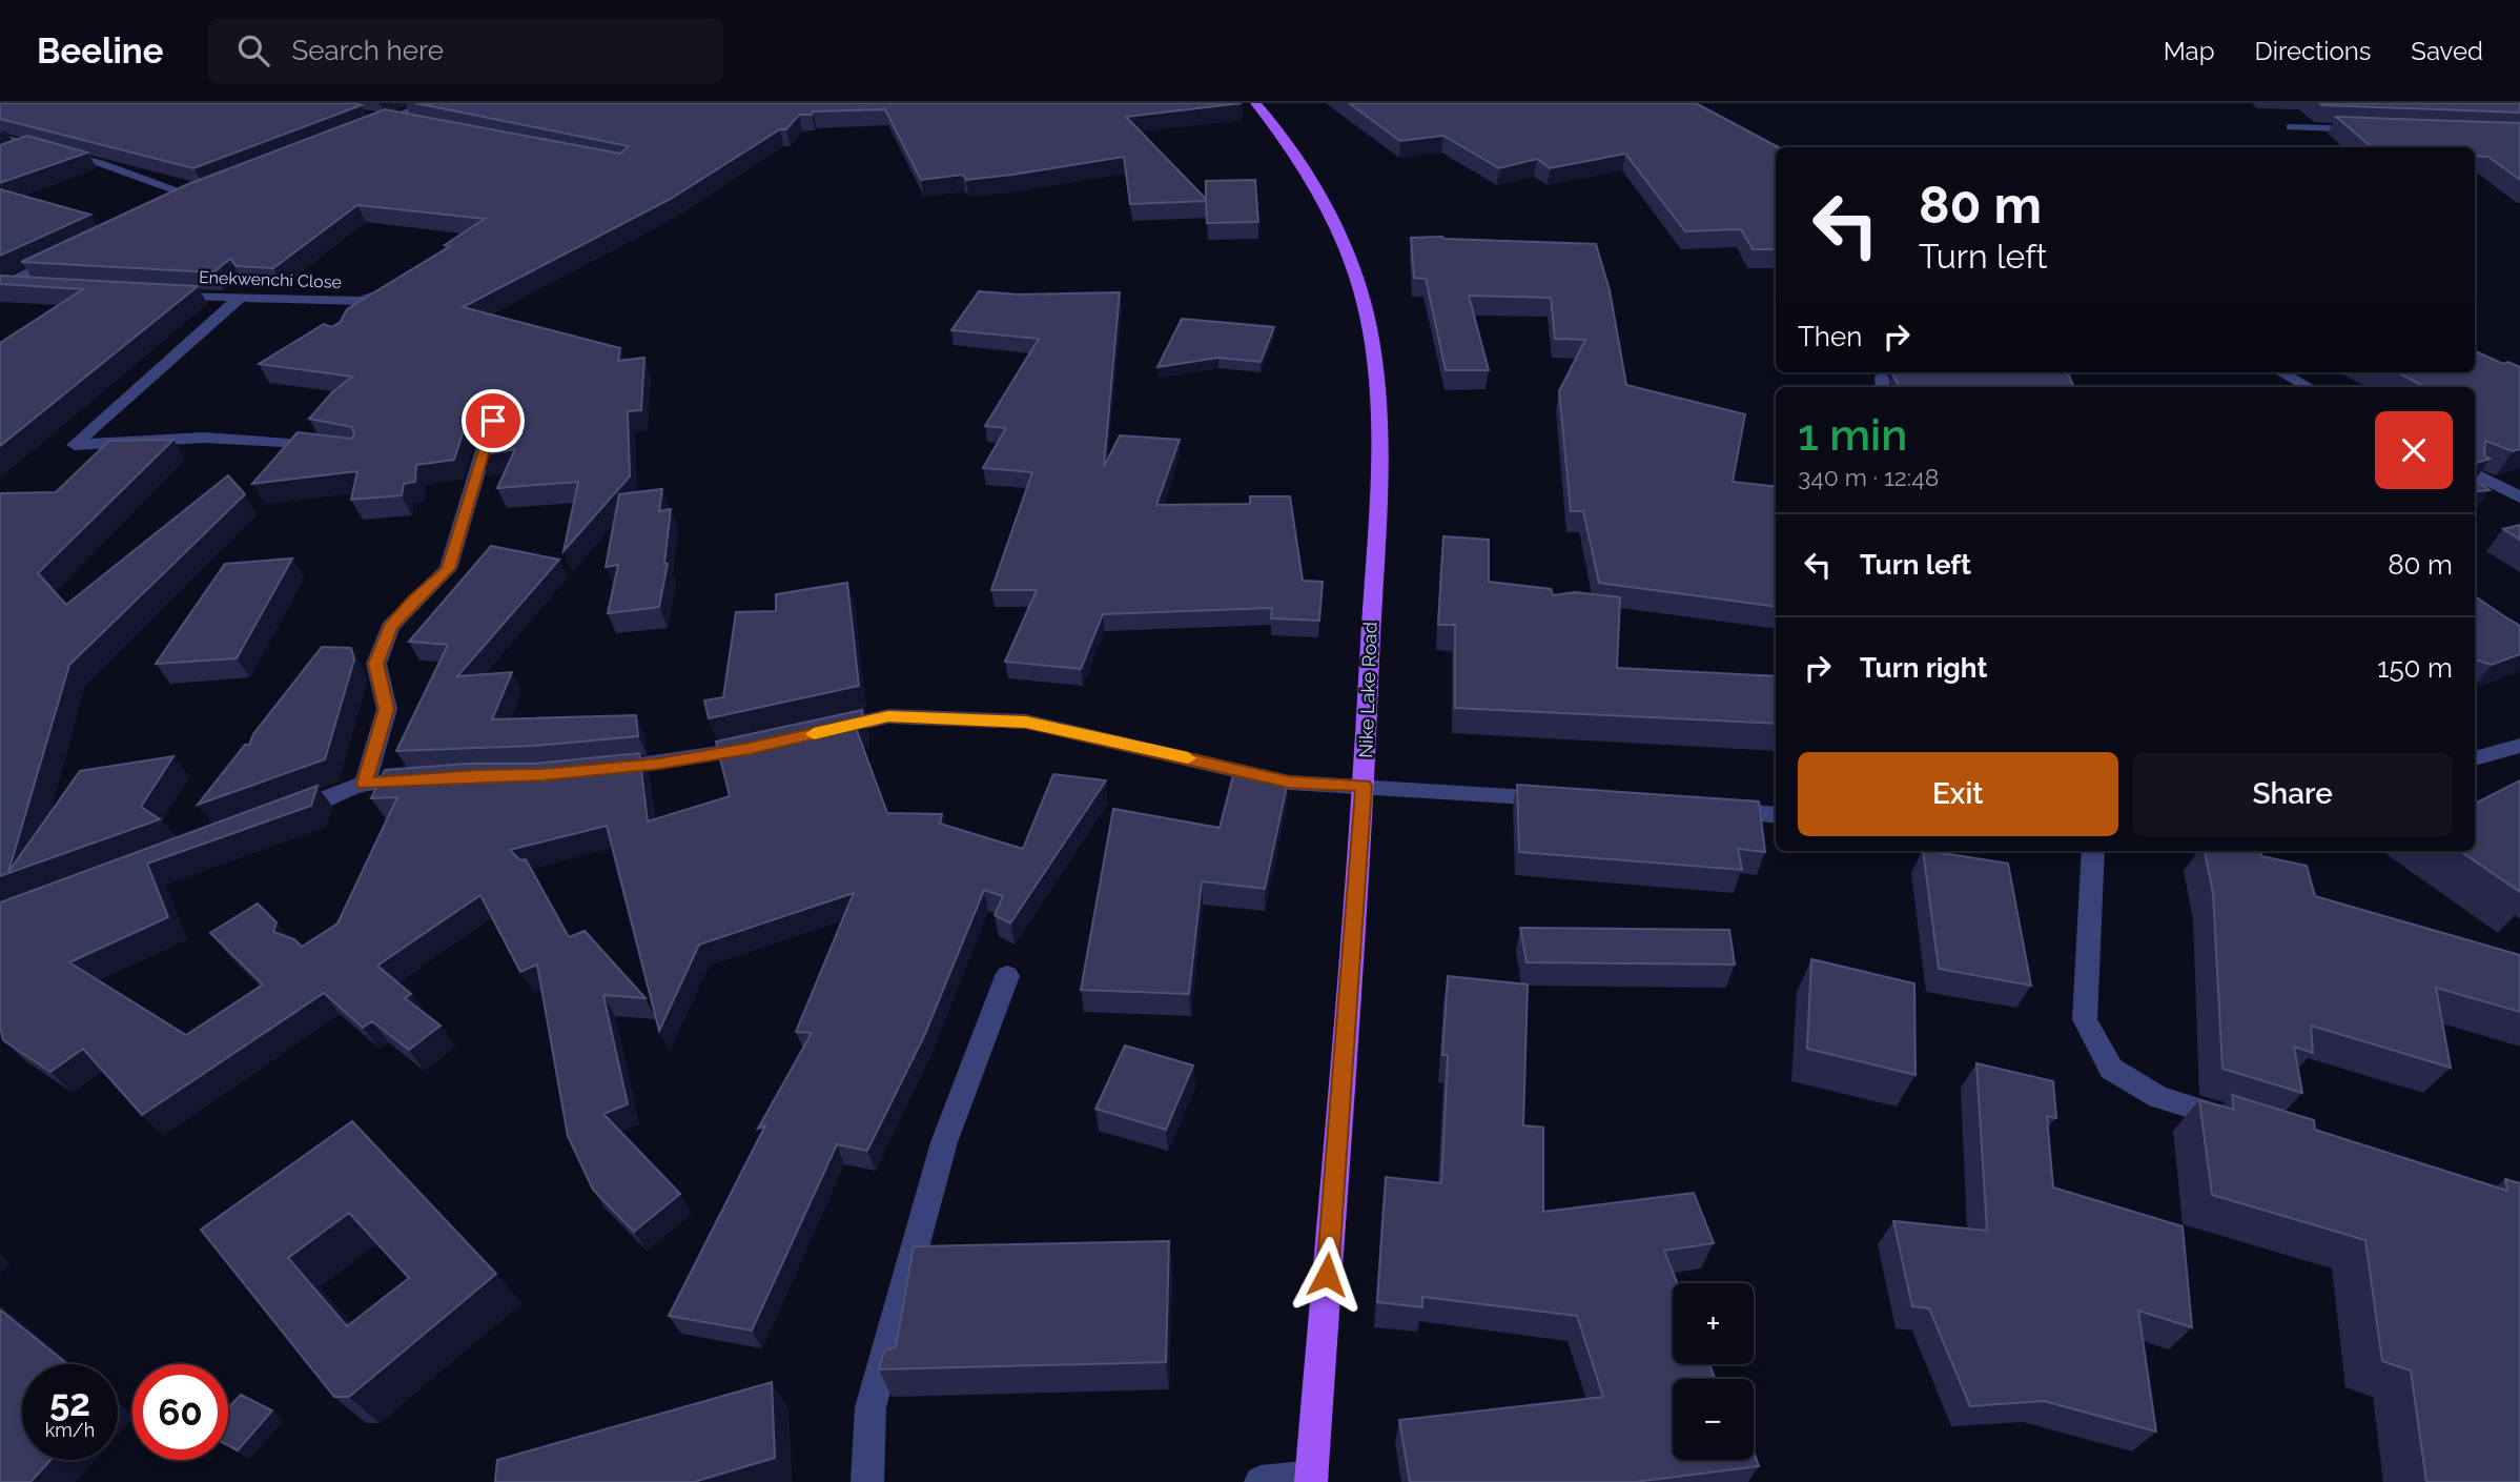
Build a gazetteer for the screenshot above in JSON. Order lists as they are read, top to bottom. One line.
{"streets":{"main road":["Nike Lake Road"],"street":["Enekwenchi Close"]},"page":{"header":"Beeline","search":"Search here","nav":["Map","Directions","Saved"],"turn":["80 m","Turn left"],"then":"Then","heading":["1 min","340 m · 12:48"],"list":[{"name":"Turn left","value":"80 m"},{"name":"Turn right","value":"150 m"}],"buttons":["Exit","Share"],"map_buttons":["+","−"],"speed":"52 km/h","limit":"60"}}
